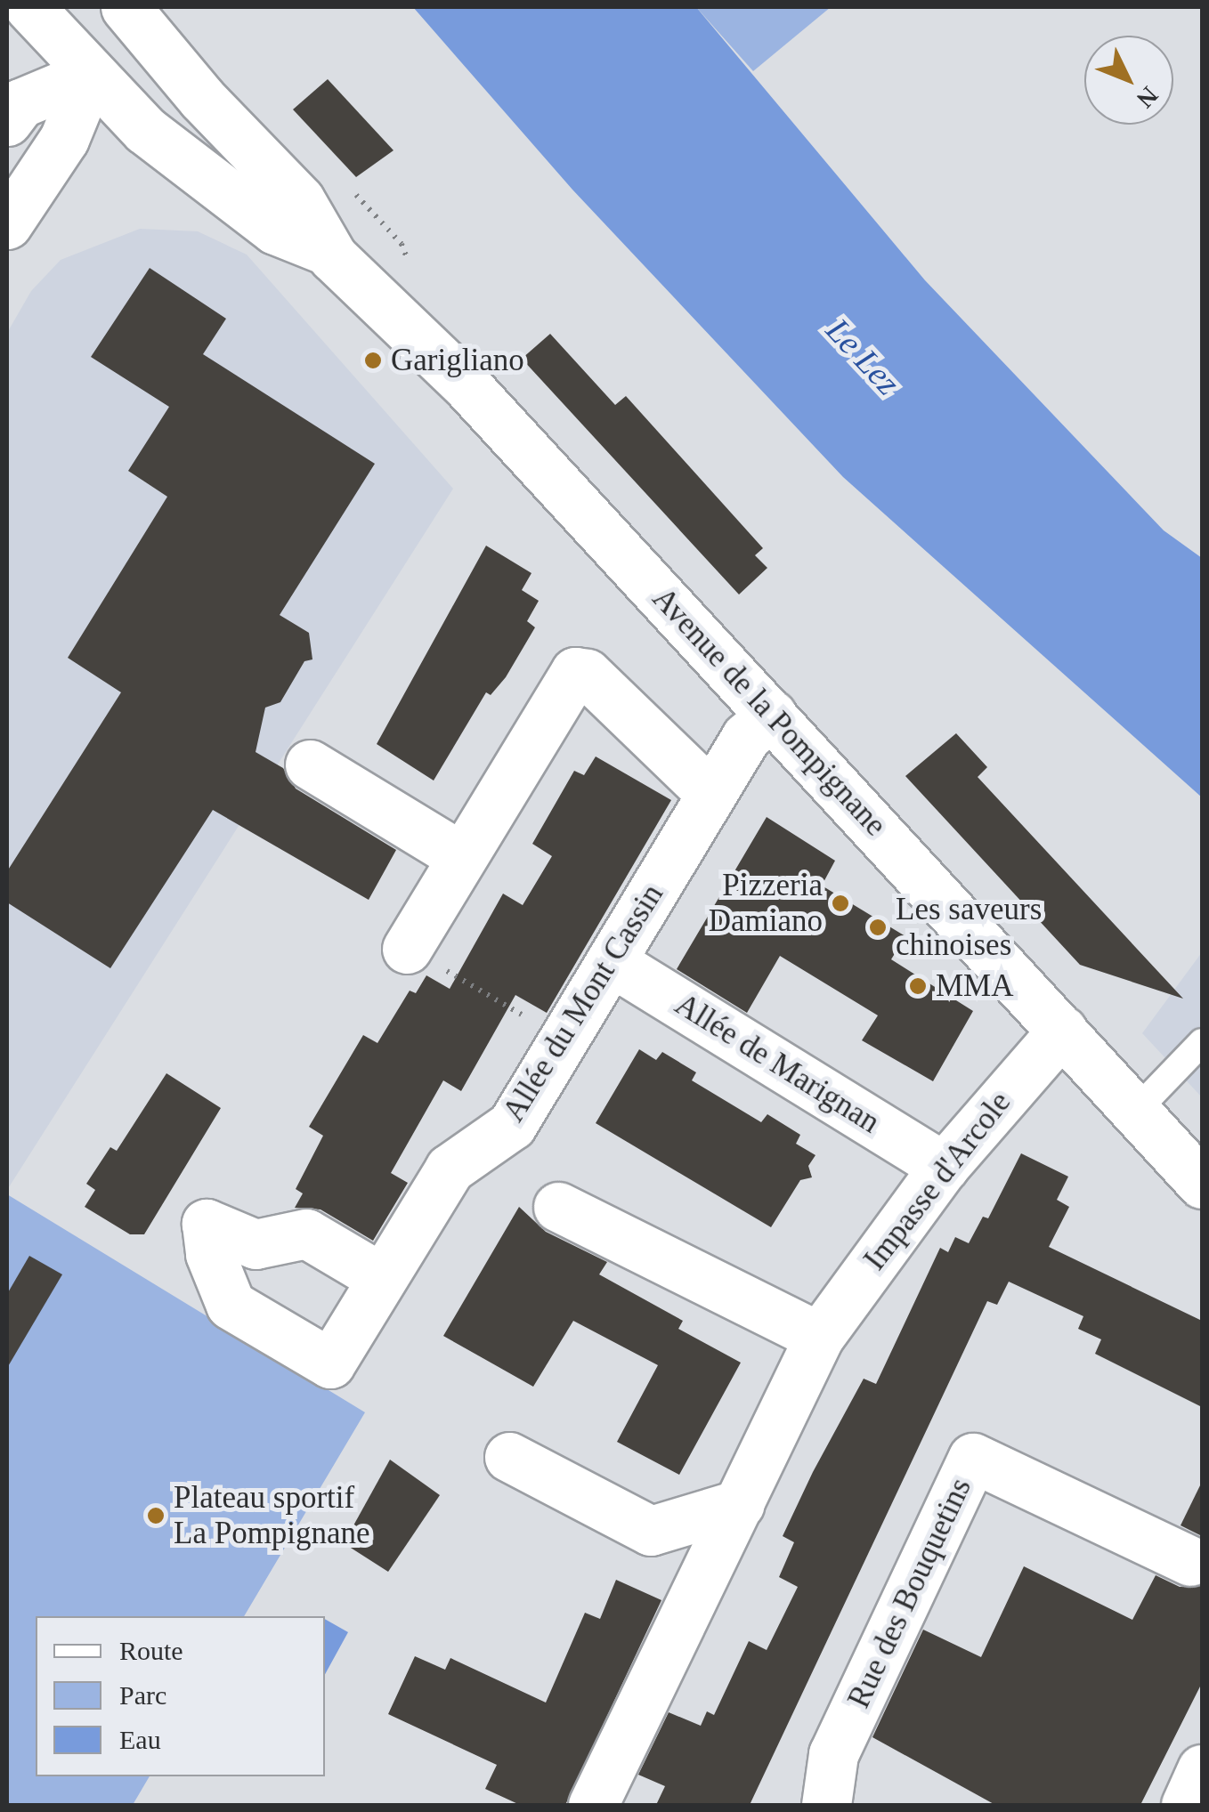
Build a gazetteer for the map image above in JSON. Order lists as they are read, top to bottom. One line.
{"streets":{"street":["Avenue de la Pompignane","Allée du Mont Cassin","Allée de Marignan","Impasse d'Arcole","Rue des Bouquetins"]},"crossings":[["Avenue de la Pompignane","Allée du Mont Cassin"],["Avenue de la Pompignane","Impasse d'Arcole"],["Allée du Mont Cassin","Allée de Marignan"],["Allée de Marignan","Impasse d'Arcole"]],"water":["Le Lez"],"places":["Garigliano","Pizzeria Damiano","Les saveurs chinoises","MMA","Plateau sportif La Pompignane"],"legend":["Route","Parc","Eau"],"north":"bottom right"}
